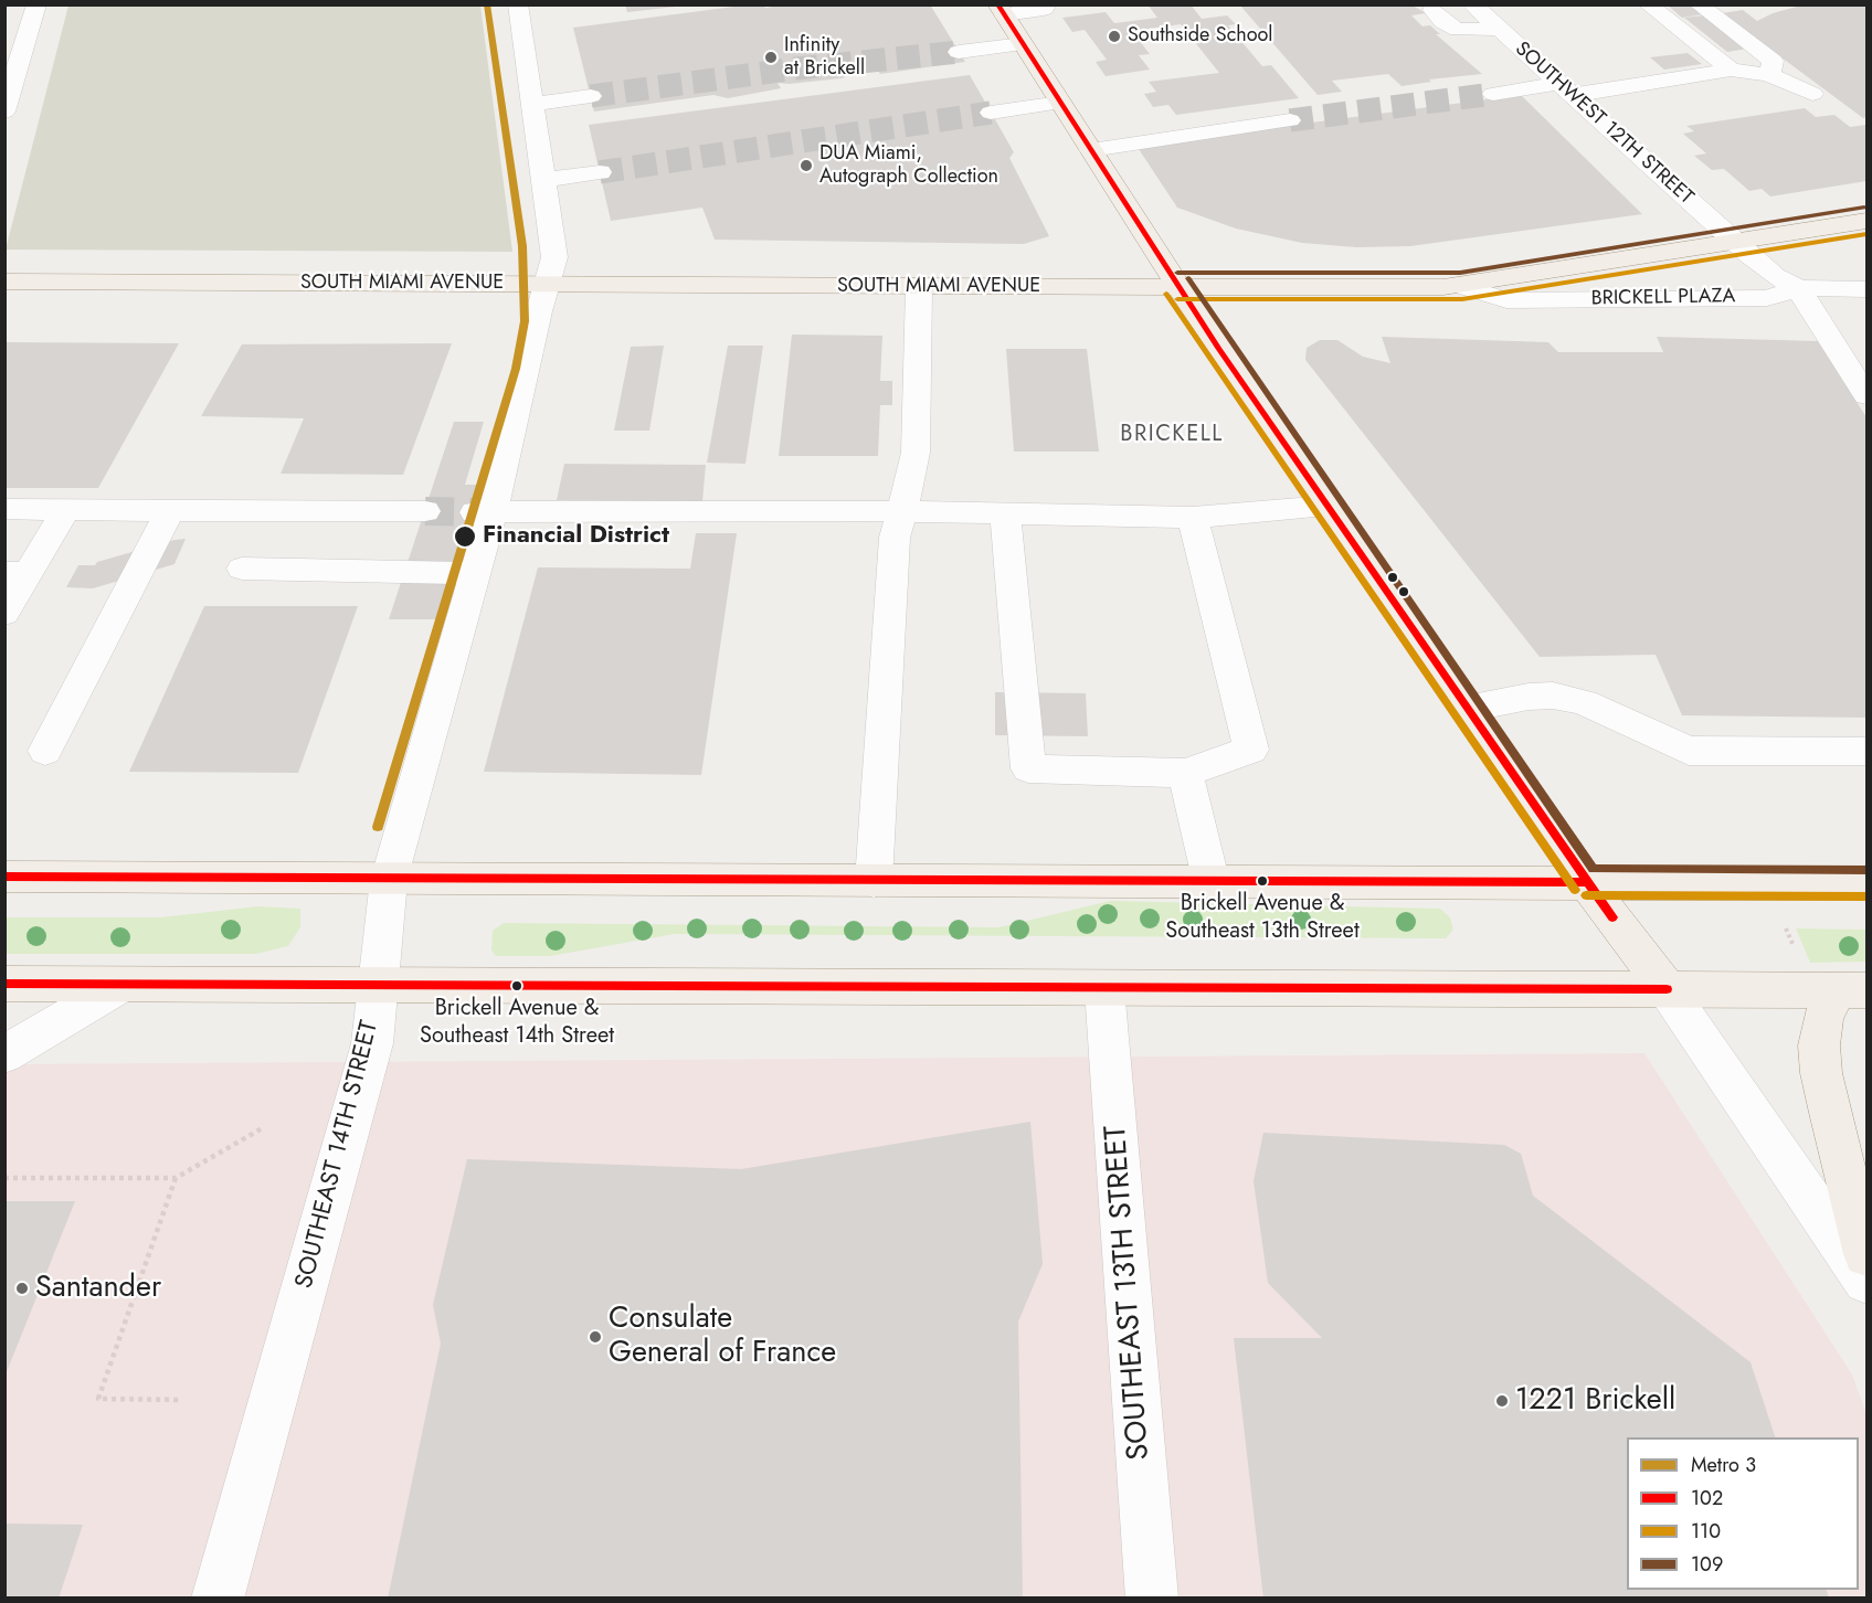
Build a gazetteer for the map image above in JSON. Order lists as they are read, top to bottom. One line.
{"streets":{"main road":["SOUTH MIAMI AVENUE"],"street":["SOUTHWEST 12TH STREET","BRICKELL PLAZA","SOUTHEAST 14TH STREET","SOUTHEAST 13TH STREET"]},"crossings":[["SOUTHWEST 12TH STREET","SOUTH MIAMI AVENUE"],["SOUTHWEST 12TH STREET","BRICKELL PLAZA"],["SOUTH MIAMI AVENUE","BRICKELL PLAZA"],["SOUTH MIAMI AVENUE","SOUTHEAST 14TH STREET"]],"districts":["BRICKELL"],"places":["Southside School","Infinity at Brickell","DUA Miami, Autograph Collection","Financial District","Brickell Avenue & Southeast 13th Street","Brickell Avenue & Southeast 14th Street","Santander","Consulate General of France","1221 Brickell"],"lines":["metro line 3","transit line 102","transit line 109","transit line 110"],"legend":["Metro 3","102","110","109"]}
